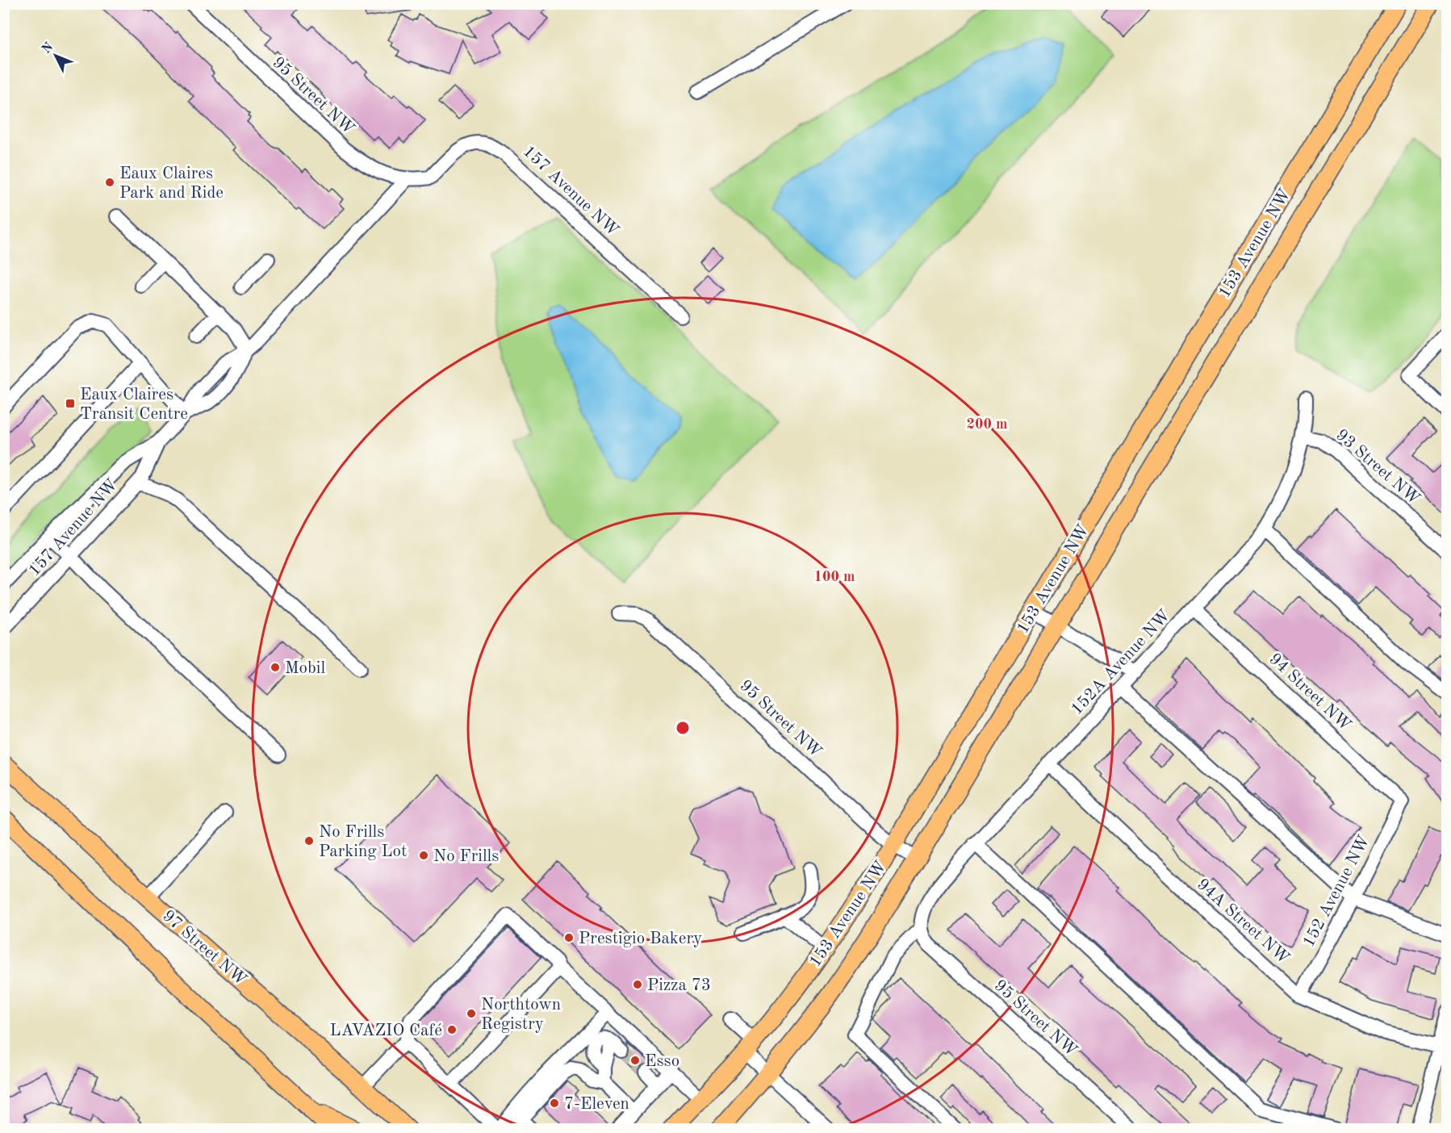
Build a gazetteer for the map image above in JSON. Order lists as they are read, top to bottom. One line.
{"streets":{"main road":["153 Avenue NW","97 Street NW"],"street":["95 Street NW","157 Avenue NW","93 Street NW","152A Avenue NW","94 Street NW","152 Avenue NW","94A Street NW"]},"crossings":[["95 Street NW","157 Avenue NW"],["95 Street NW","153 Avenue NW"],["95 Street NW","152A Avenue NW"],["93 Street NW","152A Avenue NW"],["152A Avenue NW","94 Street NW"],["152A Avenue NW","94A Street NW"],["94 Street NW","152 Avenue NW"],["152 Avenue NW","94A Street NW"]],"places":{"other":["Eaux Claires Park and Ride","Mobil","No Frills Parking Lot","No Frills","Prestigio Bakery","Pizza 73","Northtown Registry","LAVAZIO Café","Esso","7-Eleven"],"transit":["Eaux Claires Transit Centre"]},"north":"top left","rings":["200 m","100 m"]}
